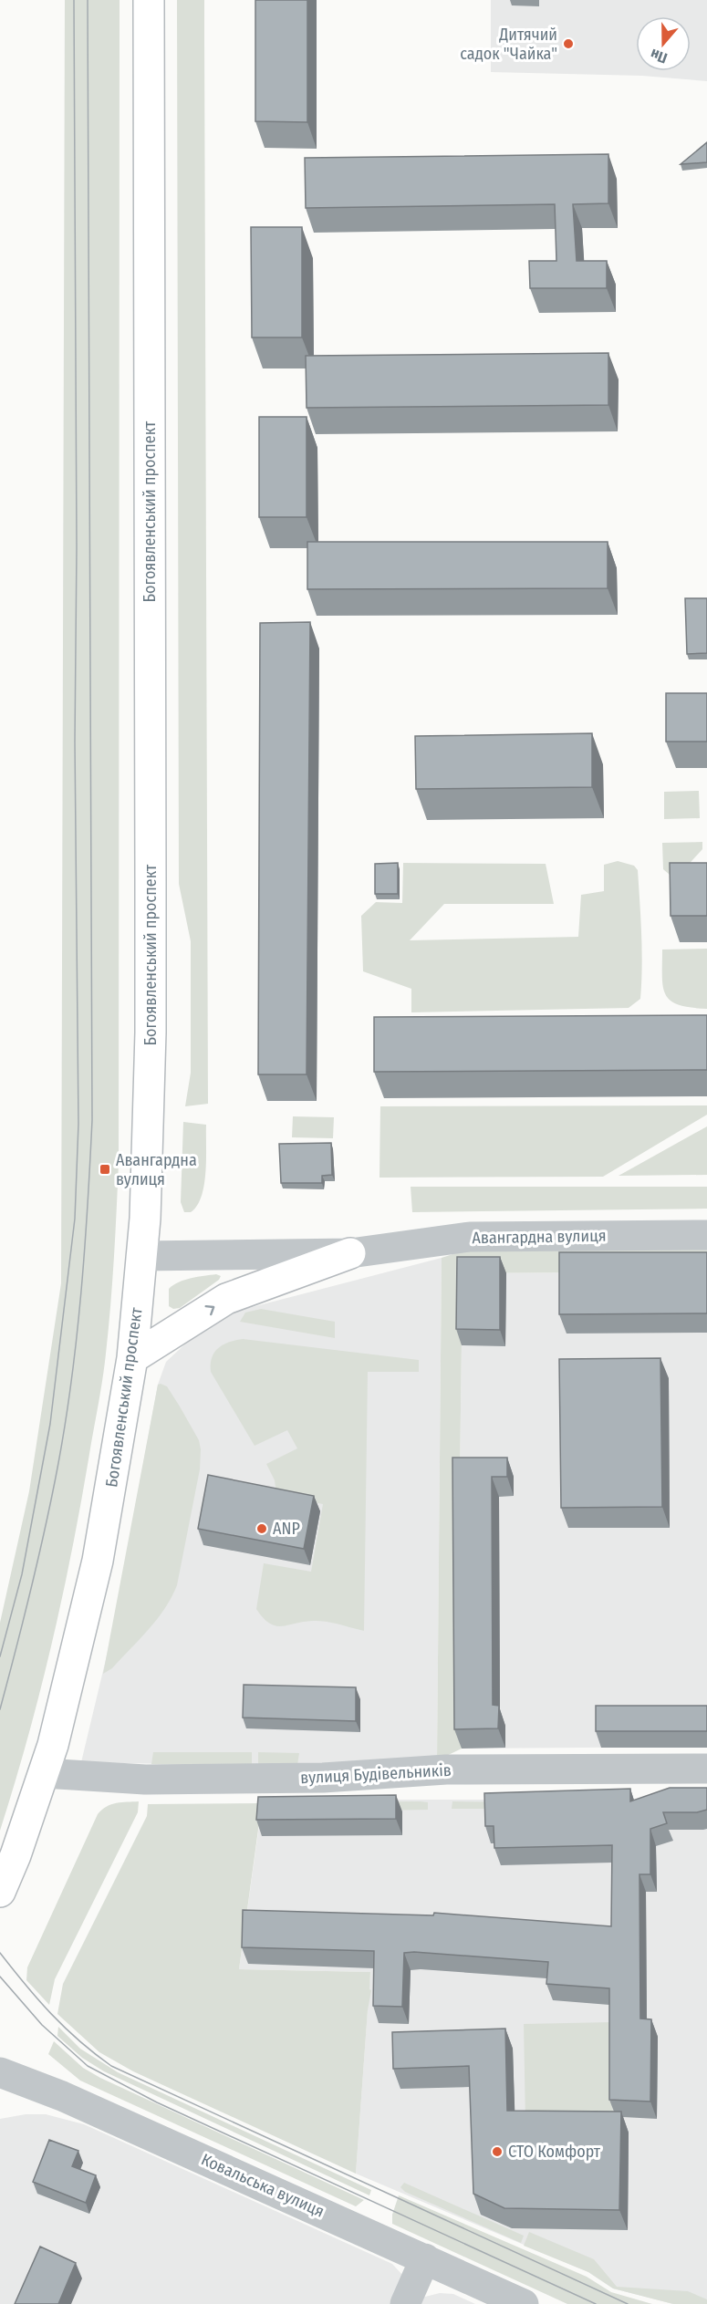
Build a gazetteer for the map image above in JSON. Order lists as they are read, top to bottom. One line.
{"streets":{"main road":["Богоявленський проспект"],"street":["Авангардна вулиця","вулиця Будівельників","Ковальська вулиця"]},"crossings":[["Богоявленський проспект","Авангардна вулиця"],["Богоявленський проспект","вулиця Будівельників"]],"places":{"other":["Дитячий садок \"Чайка\"","ANP","СТО Комфорт"],"transit":["Авангардна вулиця"]},"north":"bottom"}
